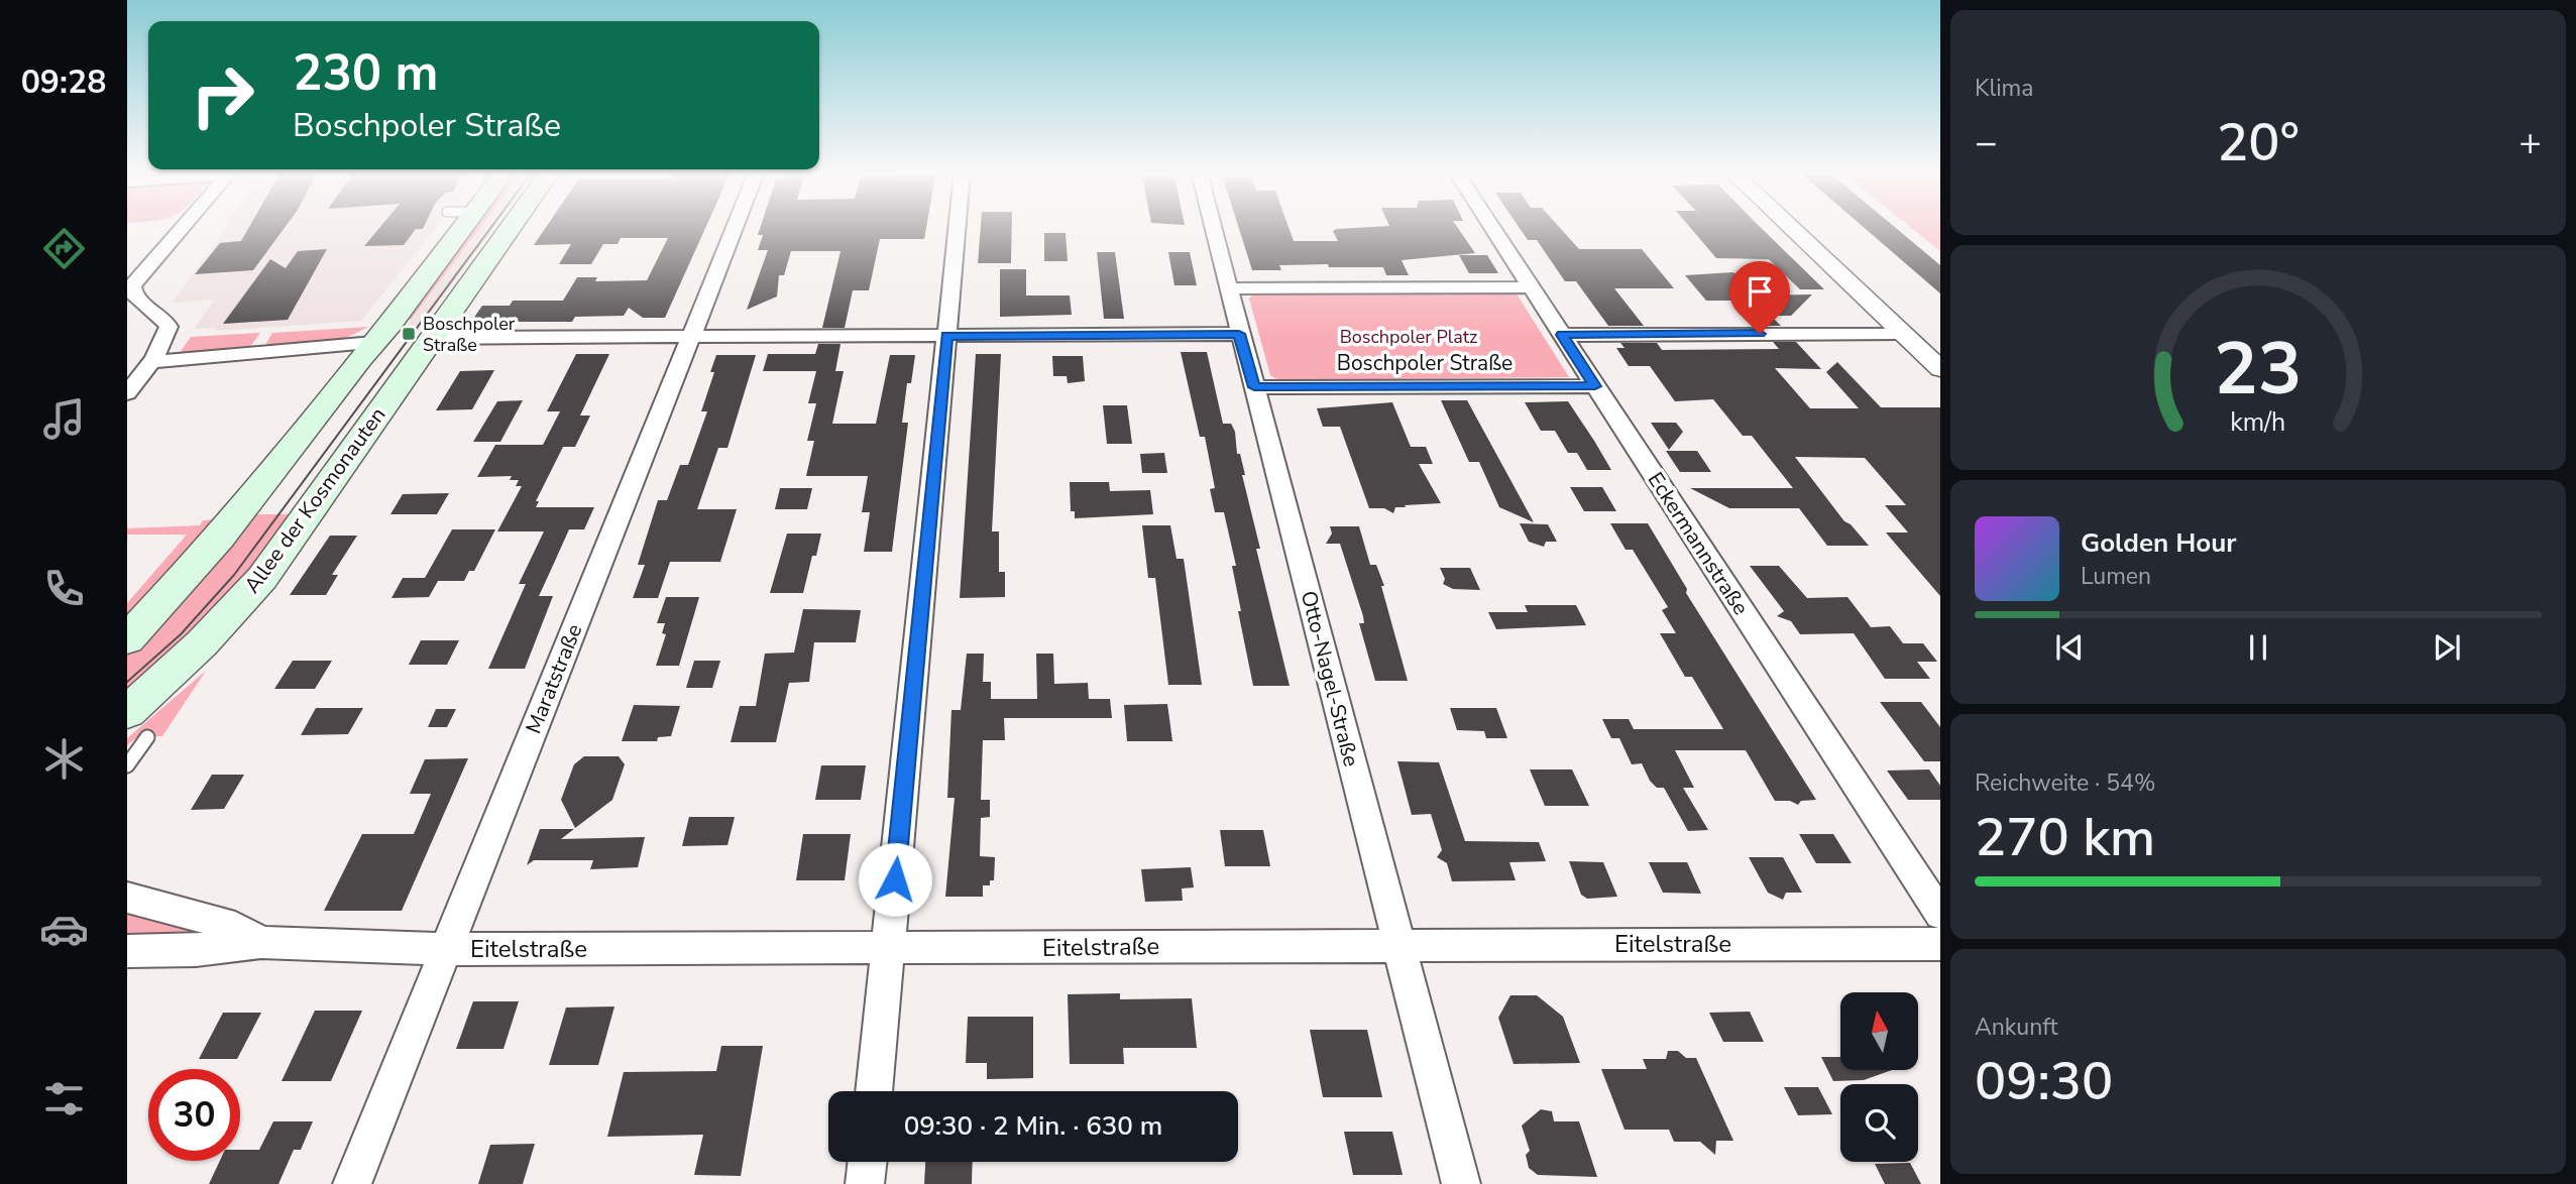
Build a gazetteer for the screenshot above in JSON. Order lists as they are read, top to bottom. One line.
{"streets":{"main road":["Allee der Kosmonauten"],"street":["Boschpoler Straße","Eckermannstraße","Maratstraße","Otto-Nagel-Straße","Eitelstraße"]},"crossings":[["Boschpoler Straße","Eckermannstraße"],["Boschpoler Straße","Otto-Nagel-Straße"],["Maratstraße","Eitelstraße"],["Otto-Nagel-Straße","Eitelstraße"]],"parks":["Boschpoler Platz"],"places":{"transit":["Boschpoler Straße"]},"north":"top","page":{"tabs":"09:28","tile":["Klima",["Reichweite · 54%","270 km"],["Ankunft","09:30"]],"turn":["230 m","Boschpoler Straße"],"heat":["−","20°","+"],"song":["Golden Hour","Lumen"],"limit":"30","trip":"09:30 · 2 Min. · 630 m","gauge":["23","km/h"]}}
